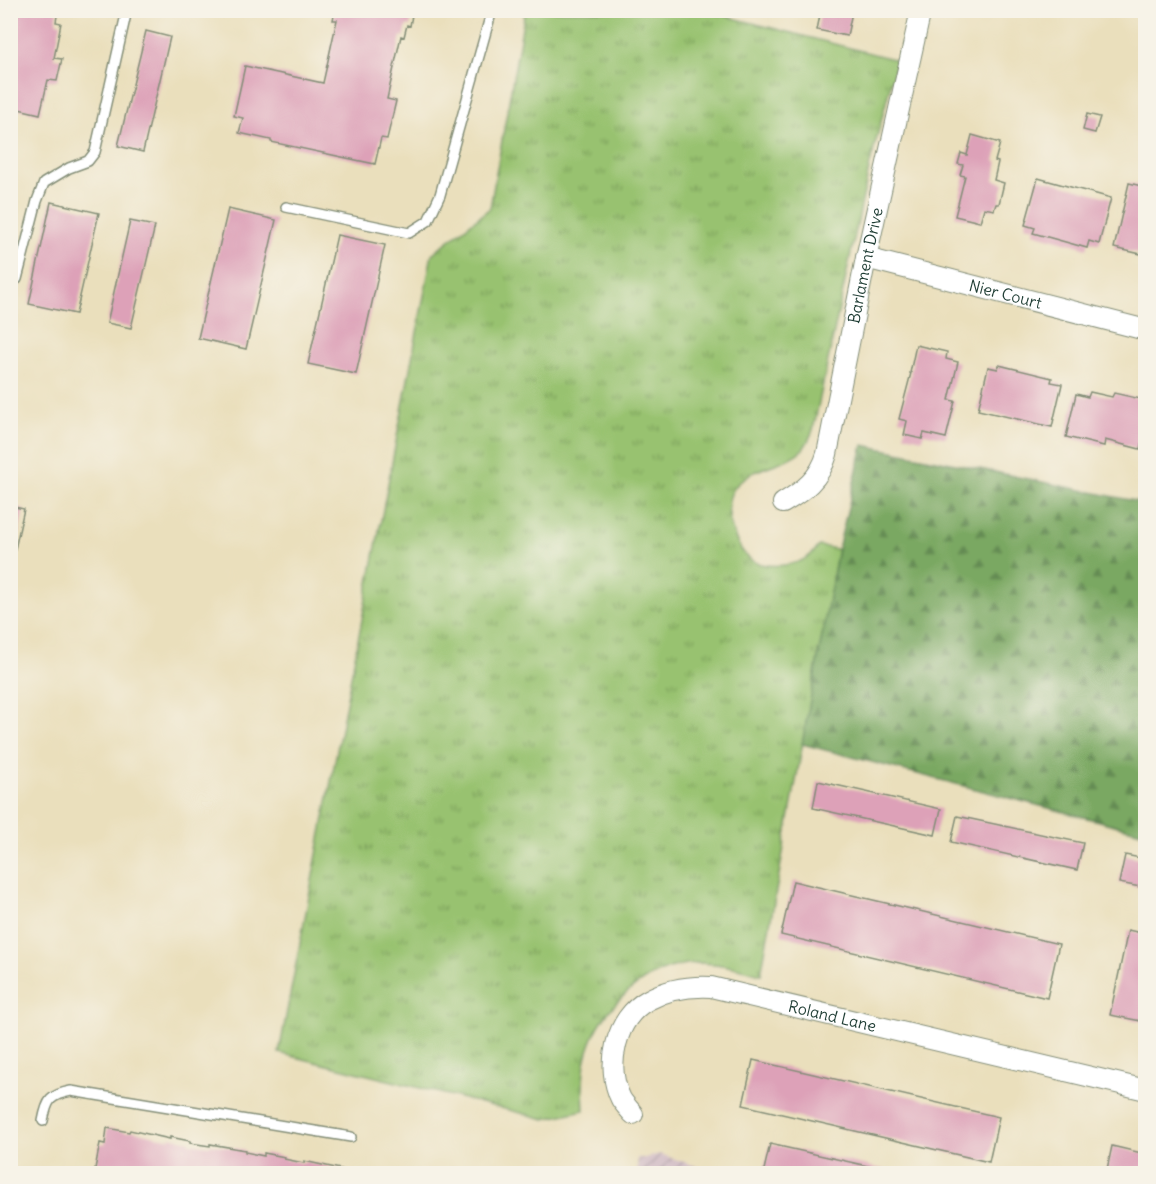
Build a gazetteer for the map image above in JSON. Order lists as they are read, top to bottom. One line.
{"streets":{"street":["Barlament Drive","Nier Court","Roland Lane"]},"crossings":[["Barlament Drive","Nier Court"]]}
